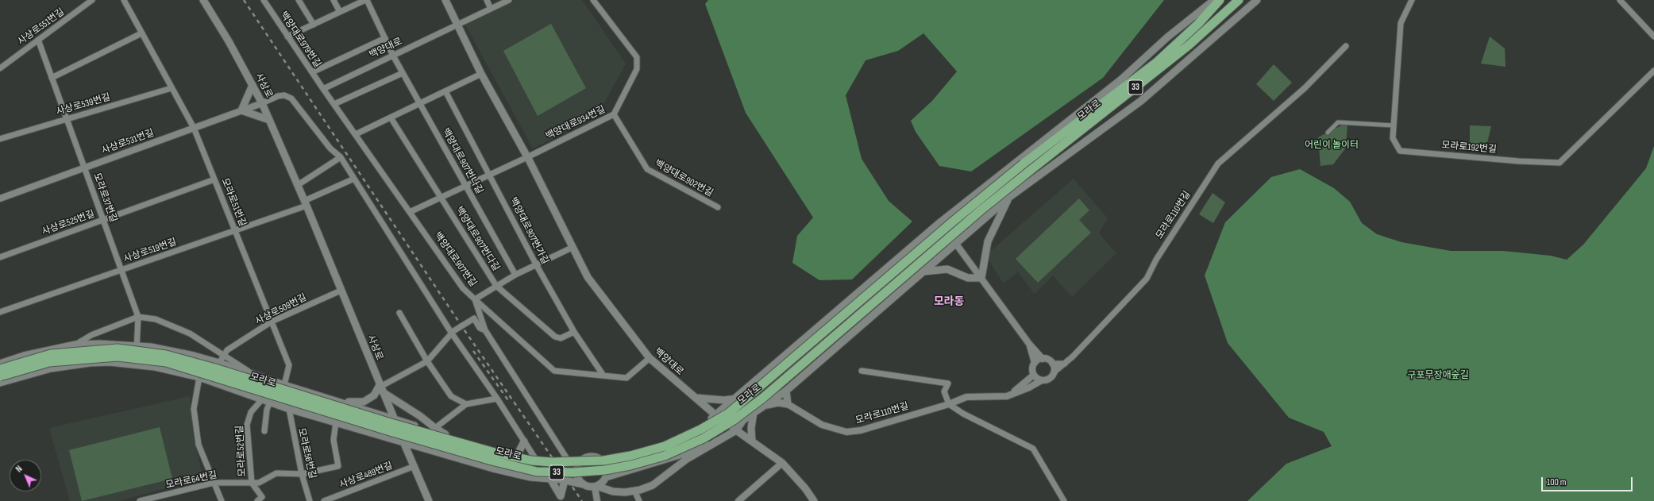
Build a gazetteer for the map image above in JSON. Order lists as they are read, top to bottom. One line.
{"streets":{"highway":["33","모라로"],"main road":["백양대로","사상로"],"street":["사상로551번길","백양대로979번길","사상로539번길","백양대로934번길","사상로531번길","모라로192번길","백양대로907번나길","백양대로902번길","모라로37번길","모라로51번길","모라로110번길","사상로525번길","백양대로907번가길","백양대로907번다길","사상로519번길","백양대로907번길","사상로509번길","모라로52번길","모라로56번길","사상로489번길","모라로64번길"]},"crossings":[["사상로551번길","모라로37번길"],["백양대로979번길","백양대로"],["백양대로979번길","백양대로907번길"],["백양대로","모라로"],["백양대로","백양대로934번길"],["백양대로","백양대로907번나길"],["백양대로","백양대로907번길"],["사상로","모라로"],["사상로","사상로531번길"],["사상로","사상로519번길"],["사상로","사상로509번길"],["사상로","사상로489번길"],["사상로539번길","모라로37번길"],["사상로539번길","모라로51번길"],["모라로","모라로37번길"],["모라로","모라로51번길"],["모라로","사상로509번길"],["모라로","모라로52번길"],["모라로","모라로56번길"],["모라로","모라로64번길"],["백양대로934번길","백양대로902번길"],["사상로531번길","모라로37번길"],["사상로531번길","모라로51번길"],["모라로37번길","사상로525번길"],["모라로37번길","사상로519번길"],["모라로51번길","사상로525번길"],["모라로51번길","사상로519번길"],["모라로51번길","사상로509번길"],["백양대로907번가길","백양대로907번다길"],["백양대로907번가길","백양대로907번길"],["모라로52번길","모라로64번길"],["모라로56번길","모라로64번길"]],"districts":["모라동"],"parks":["어린이 놀이터","구포무장애숲길"],"scale_bar":"100 m","north":"top left"}
